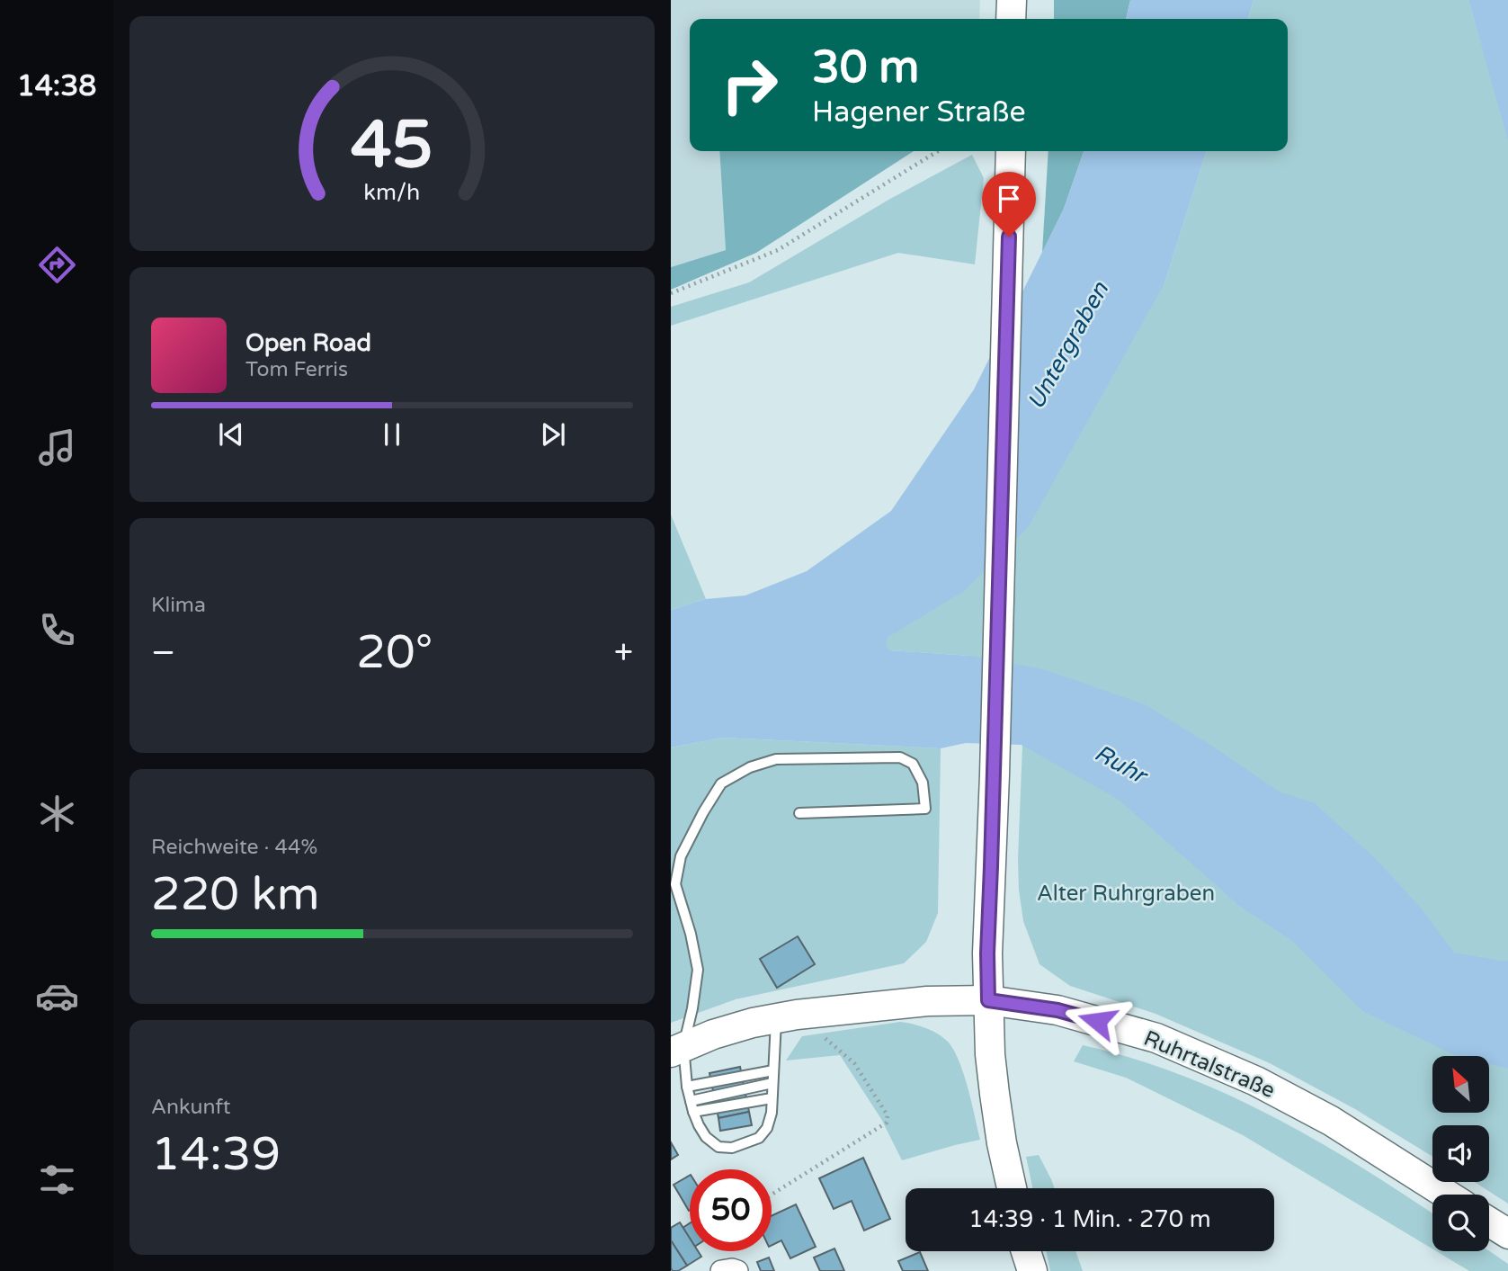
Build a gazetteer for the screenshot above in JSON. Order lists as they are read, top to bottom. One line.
{"streets":{"main road":["Ruhrtalstraße"]},"water":["Untergraben","Ruhr"],"parks":["Alter Ruhrgraben"],"north":"top left","page":{"tabs":"14:38","turn":["30 m","Hagener Straße"],"song":["Open Road","Tom Ferris"],"tile":["Klima",["Reichweite · 44%","220 km"],["Ankunft","14:39"]],"heat":["−","20°","+"],"limit":"50","trip":"14:39 · 1 Min. · 270 m","gauge":["45","km/h"]}}
